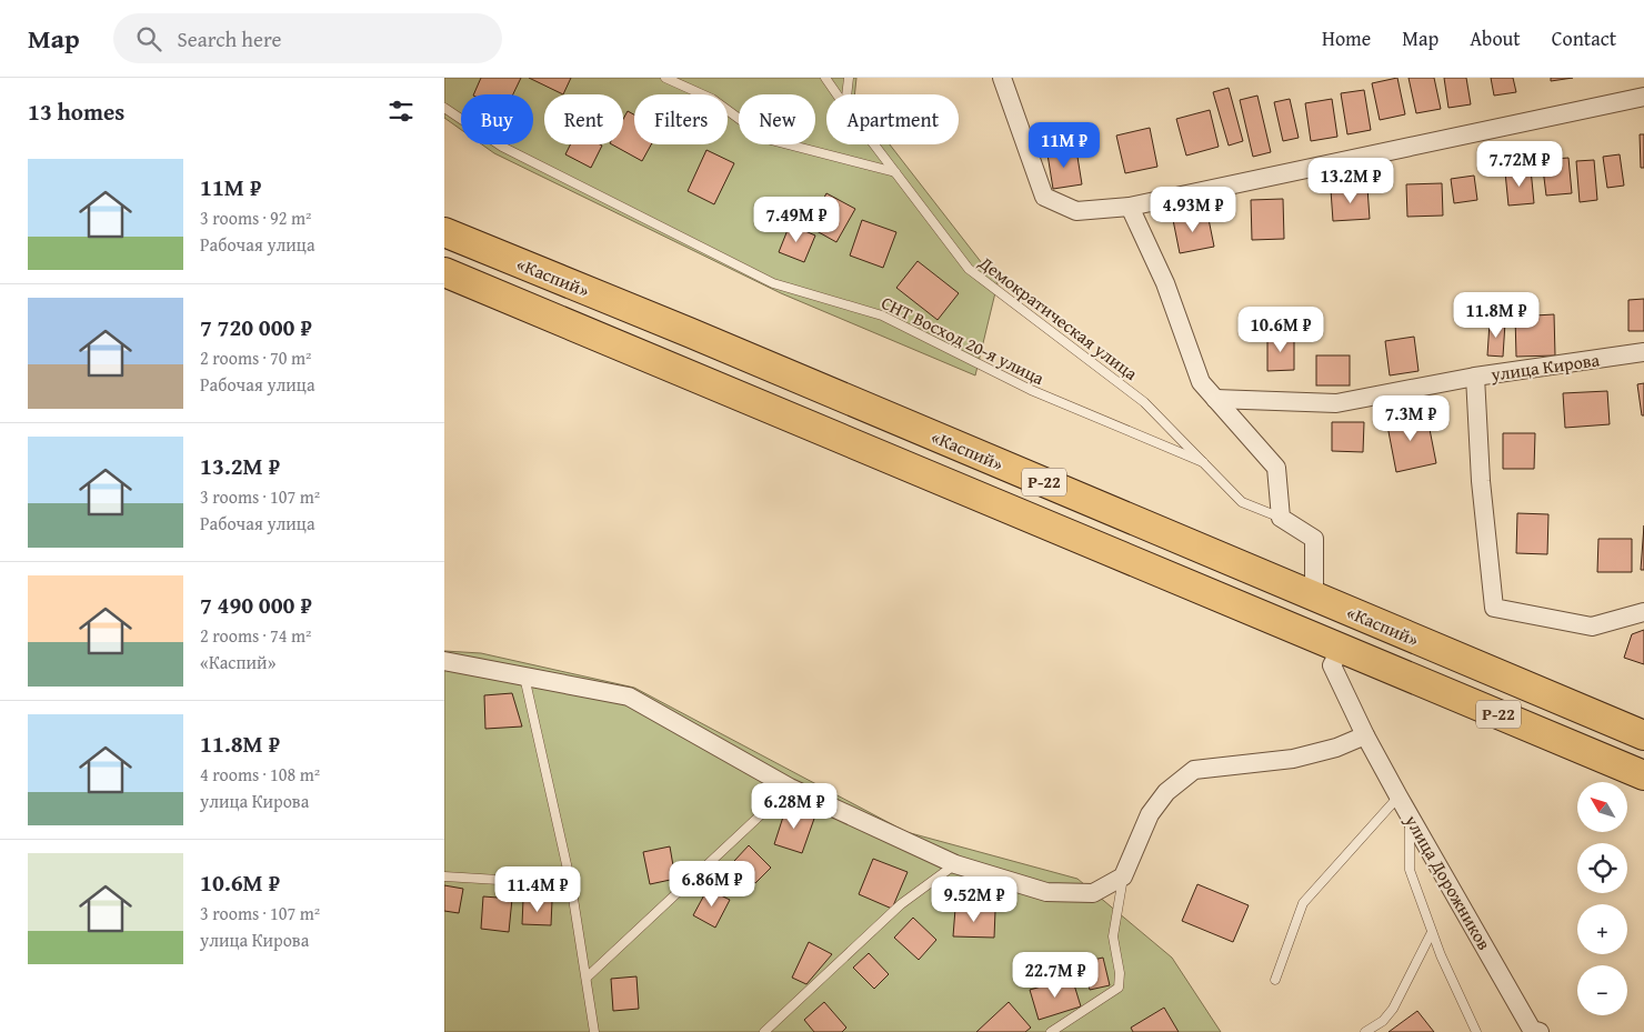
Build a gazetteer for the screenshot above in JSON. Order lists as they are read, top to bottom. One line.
{"streets":{"highway":["«Каспий»","Р-22"],"street":["улица Кирова","улица Дорожников"],"lane":["Демократическая улица","СНТ Восход 20-я улица"]},"crossings":[["«Каспий»","улица Дорожников"],["Демократическая улица","СНТ Восход 20-я улица"]],"north":"top left","page":{"header":"Map","search":"Search here","nav":["Home","Map","About","Contact"],"heading":"13 homes","chip":["Buy","Rent","Filters","New","Apartment"],"price":["11M ₽","7.72M ₽","13.2M ₽","4.93M ₽","7.49M ₽","11.8M ₽","10.6M ₽","7.3M ₽","6.28M ₽","6.86M ₽","11.4M ₽","9.52M ₽","22.7M ₽"],"list":[{"name":"11M ₽","note":"3 rooms · 92 m² · Рабочая улица"},{"name":"7 720 000 ₽","note":"2 rooms · 70 m² · Рабочая улица"},{"name":"13.2M ₽","note":"3 rooms · 107 m² · Рабочая улица"},{"name":"7 490 000 ₽","note":"2 rooms · 74 m² · «Каспий»"},{"name":"11.8M ₽","note":"4 rooms · 108 m² · улица Кирова"},{"name":"10.6M ₽","note":"3 rooms · 107 m² · улица Кирова"}],"map_buttons":["+","−"]}}
